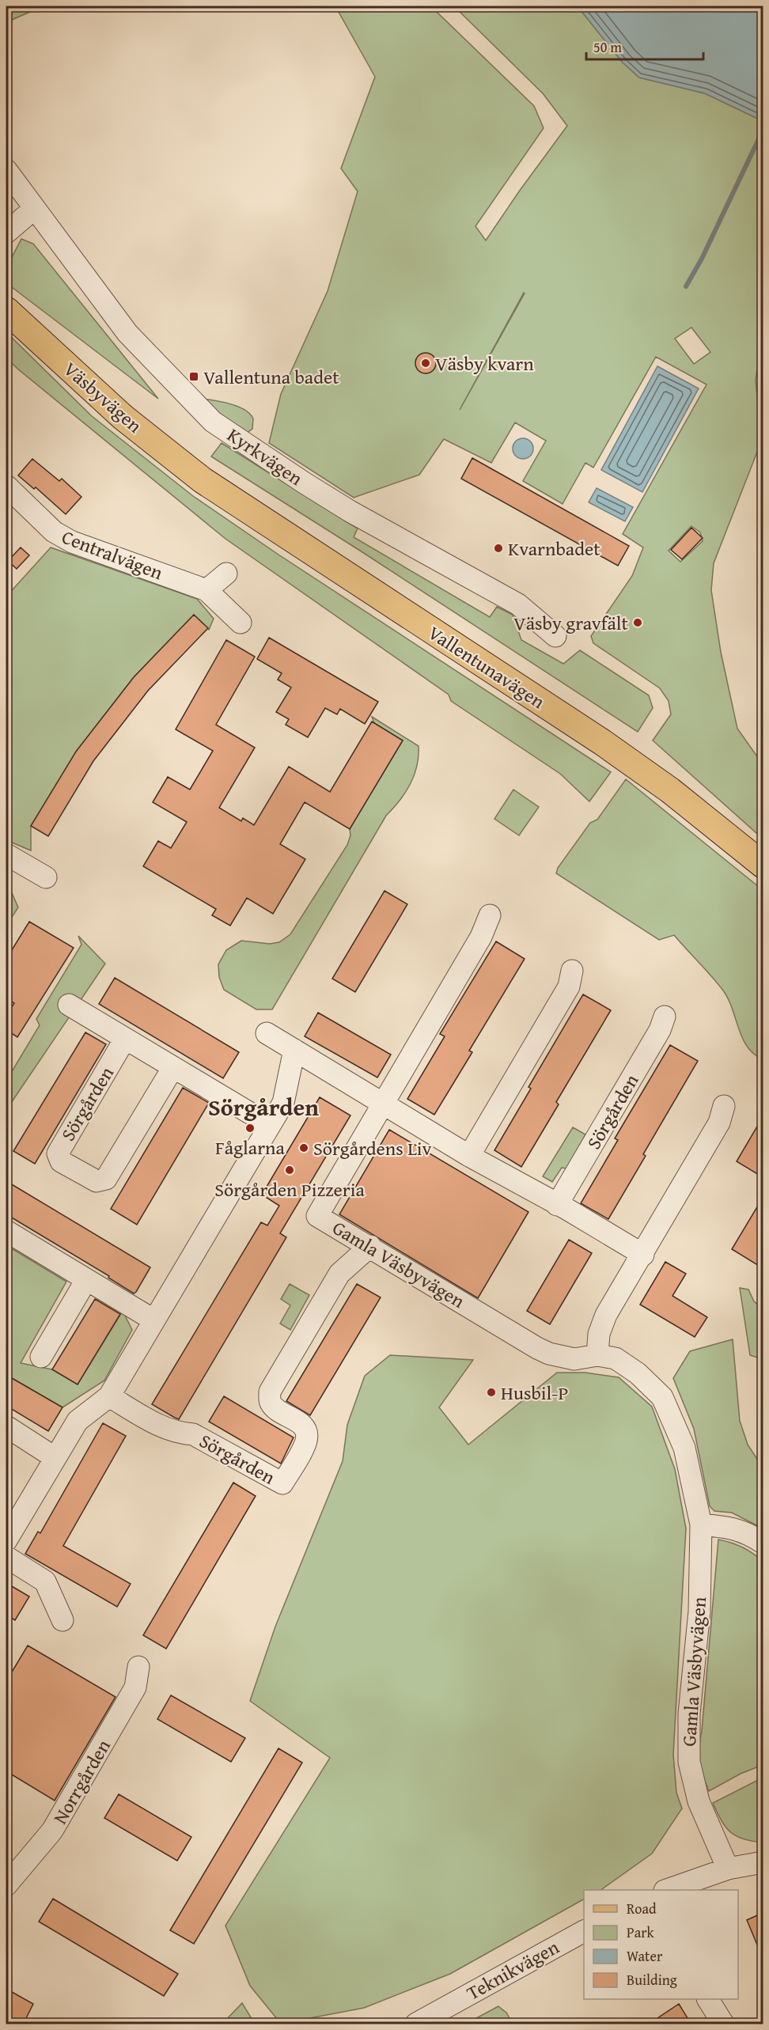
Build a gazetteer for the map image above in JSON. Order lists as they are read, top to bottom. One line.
{"streets":{"main road":["Väsbyvägen","Vallentunavägen"],"street":["Kyrkvägen","Centralvägen","Sörgården","Gamla Väsbyvägen","Norrgården","Teknikvägen"]},"crossings":[["Väsbyvägen","Vallentunavägen"],["Sörgården","Gamla Väsbyvägen"]],"districts":["Sörgården"],"places":{"other":["Väsby kvarn","Kvarnbadet","Väsby gravfält","Fåglarna","Sörgårdens Liv","Sörgården Pizzeria","Husbil-P"],"transit":["Vallentuna badet"]},"legend":["Road","Park","Water","Building"],"scale_bar":"50 m"}
